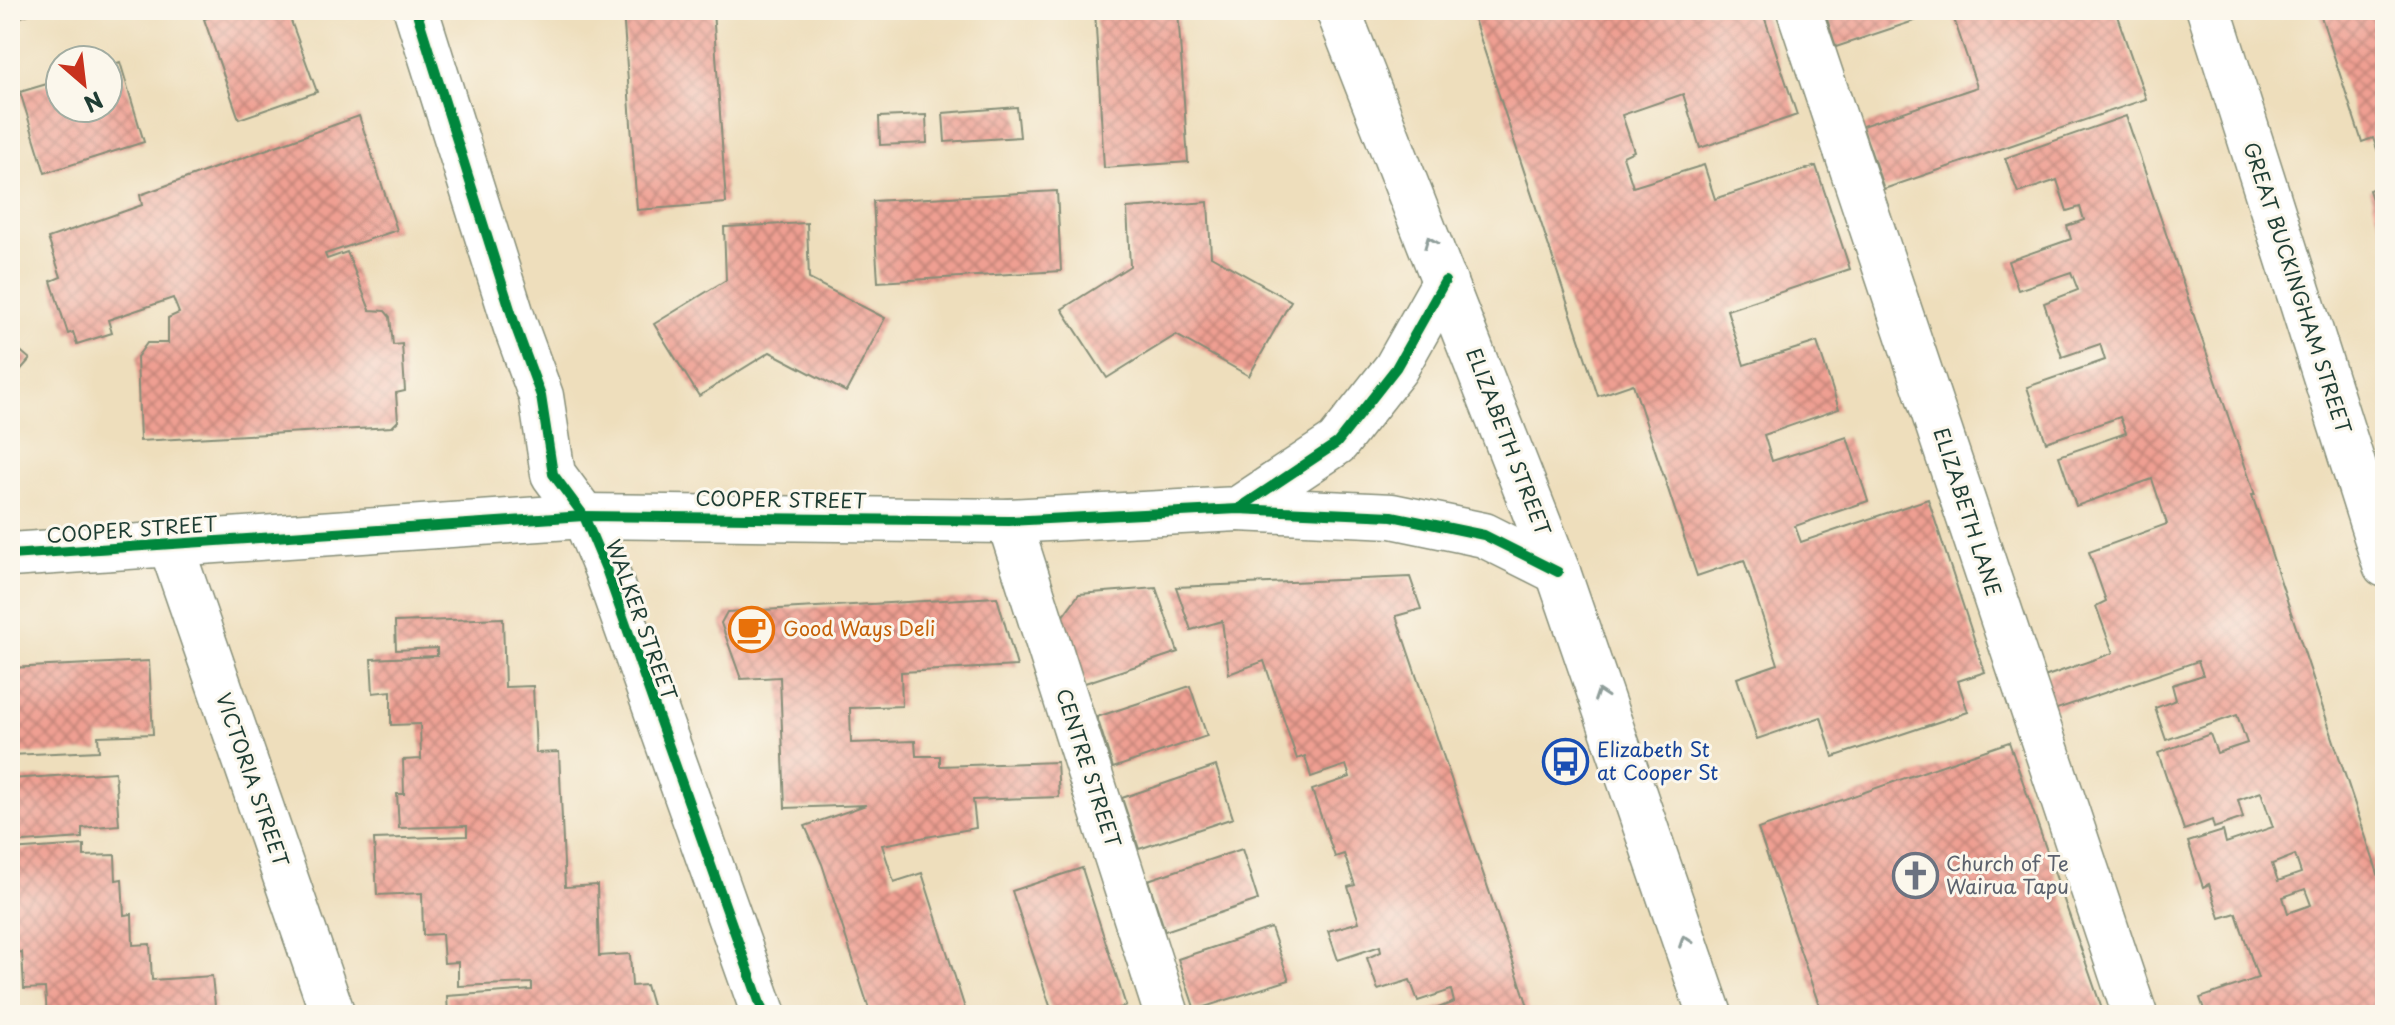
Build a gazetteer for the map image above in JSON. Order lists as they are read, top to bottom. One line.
{"streets":{"street":["GREAT BUCKINGHAM STREET","ELIZABETH STREET","COOPER STREET","ELIZABETH LANE","WALKER STREET","CENTRE STREET","VICTORIA STREET"]},"crossings":[["ELIZABETH STREET","COOPER STREET"],["COOPER STREET","WALKER STREET"],["COOPER STREET","CENTRE STREET"],["COOPER STREET","VICTORIA STREET"]],"one_way":["ELIZABETH STREET"],"places":{"cafe":["Good Ways Deli"],"bus stop":["Elizabeth St at Cooper St"],"church":["Church of Te Wairua Tapu"]},"north":"bottom right"}
